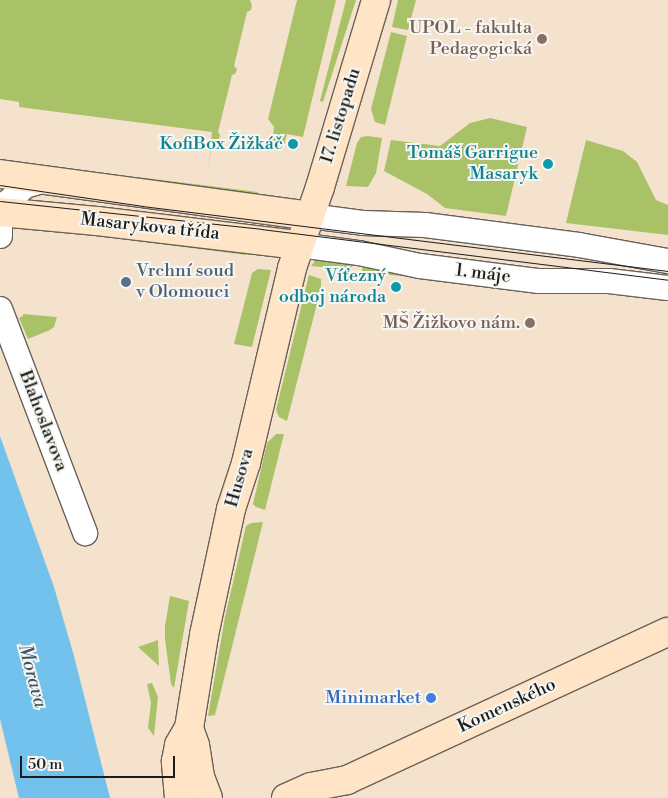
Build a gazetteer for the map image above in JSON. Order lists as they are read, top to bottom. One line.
{"streets":{"street":["17. listopadu","Masarykova třída","1. máje","Blahoslavova","Husova","Komenského"]},"crossings":[["17. listopadu","Masarykova třída"],["17. listopadu","1. máje"],["17. listopadu","Husova"],["Masarykova třída","1. máje"],["Masarykova třída","Husova"],["1. máje","Husova"]],"water":["Morava"],"places":["UPOL - fakulta Pedagogická","KofiBox Žižkáč","Tomáš Garrigue Masaryk","Vrchní soud v Olomouci","Víťezný odboj národa","MŠ Žižkovo nám.","Minimarket"],"scale_bar":"50 m"}
